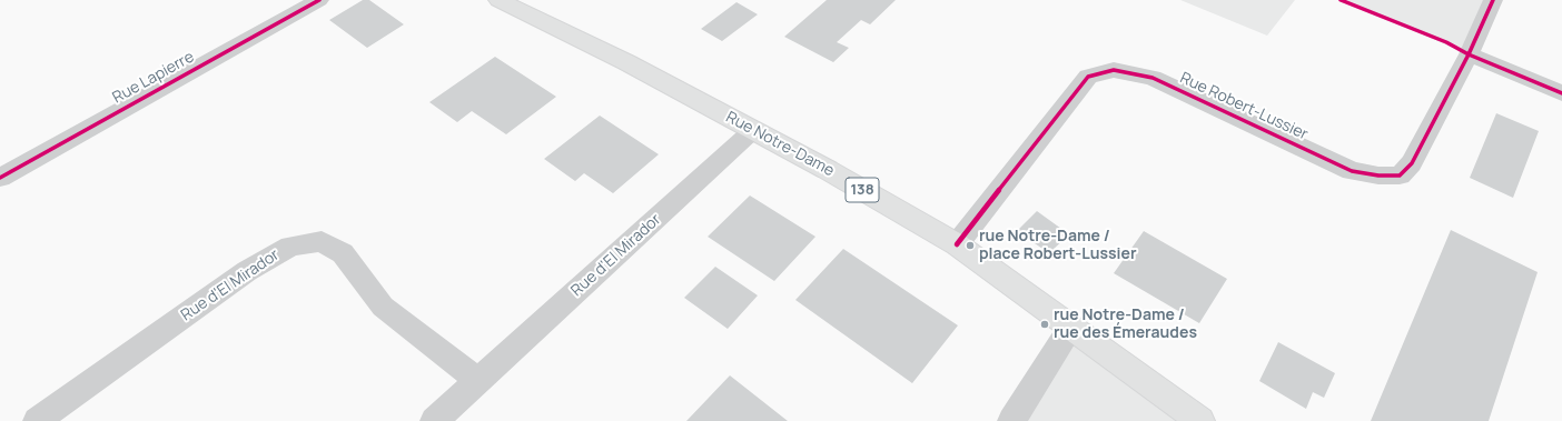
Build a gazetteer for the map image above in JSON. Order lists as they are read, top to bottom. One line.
{"streets":{"main road":["Rue Notre-Dame","138"],"street":["Rue Lapierre","Rue Robert-Lussier","Rue d'El Mirador"]},"crossings":[["Rue Robert-Lussier","Rue Notre-Dame"],["Rue Notre-Dame","Rue d'El Mirador"]],"places":["rue Notre-Dame / place Robert-Lussier","rue Notre-Dame / rue des Émeraudes"]}
